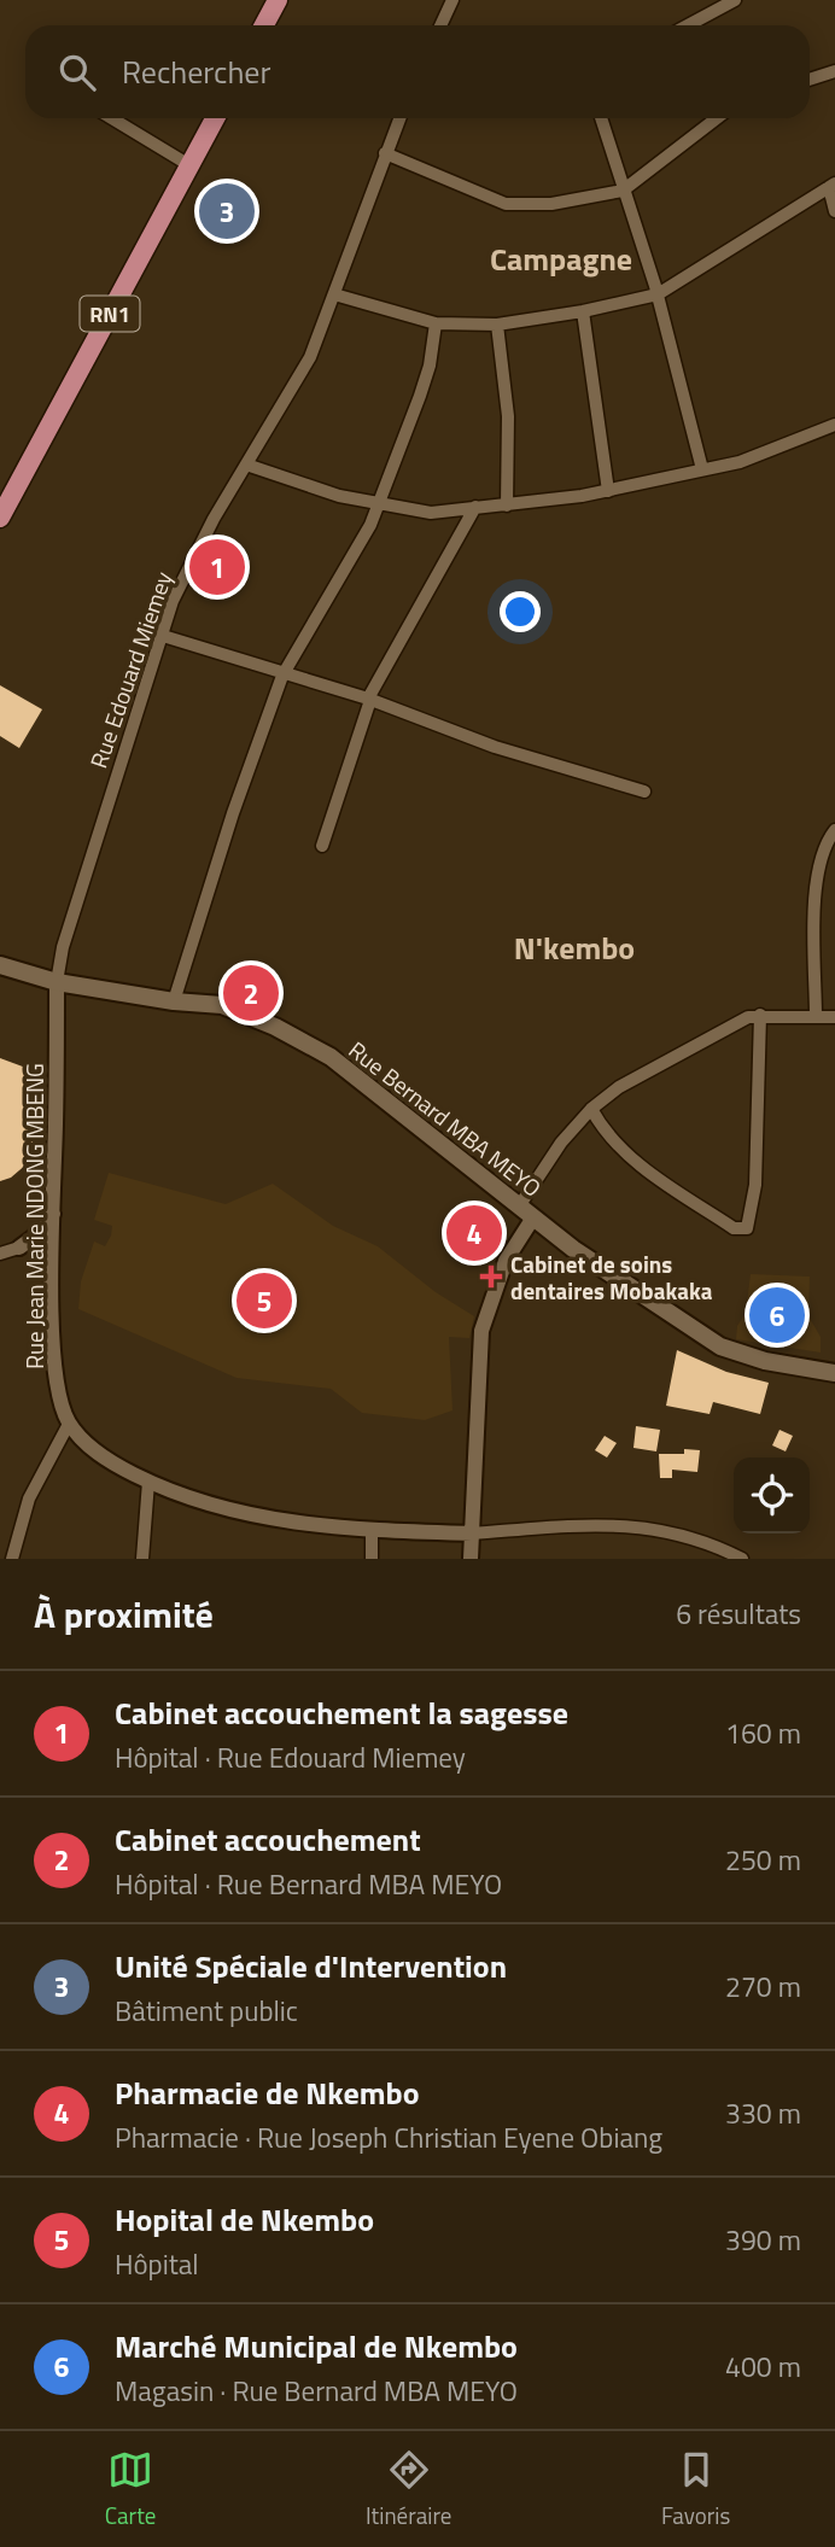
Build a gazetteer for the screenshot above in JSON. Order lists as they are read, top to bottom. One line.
{"streets":{"main road":["RN1","Rue Bernard MBA MEYO"],"street":["Rue Edouard Miemey","Rue Jean Marie NDONG MBENG"]},"crossings":[["Rue Edouard Miemey","Rue Bernard MBA MEYO"],["Rue Edouard Miemey","Rue Jean Marie NDONG MBENG"],["Rue Bernard MBA MEYO","Rue Jean Marie NDONG MBENG"]],"districts":["Campagne","N'kembo"],"places":{"health":["Cabinet de soins dentaires Mobakaka"]},"page":{"search":"Rechercher","pins":["3","1","2","4","5","6"],"heading":["À proximité","6 résultats"],"list":[{"mark":"1","name":"Cabinet accouchement la sagesse","note":"Hôpital · Rue Edouard Miemey","value":"160 m"},{"mark":"2","name":"Cabinet accouchement","note":"Hôpital · Rue Bernard MBA MEYO","value":"250 m"},{"mark":"3","name":"Unité Spéciale d'Intervention","note":"Bâtiment public","value":"270 m"},{"mark":"4","name":"Pharmacie de Nkembo","note":"Pharmacie · Rue Joseph Christian Eyene Obiang","value":"330 m"},{"mark":"5","name":"Hopital de Nkembo","note":"Hôpital","value":"390 m"},{"mark":"6","name":"Marché Municipal de Nkembo","note":"Magasin · Rue Bernard MBA MEYO","value":"400 m"}],"nav":["Carte","Itinéraire","Favoris"]}}
